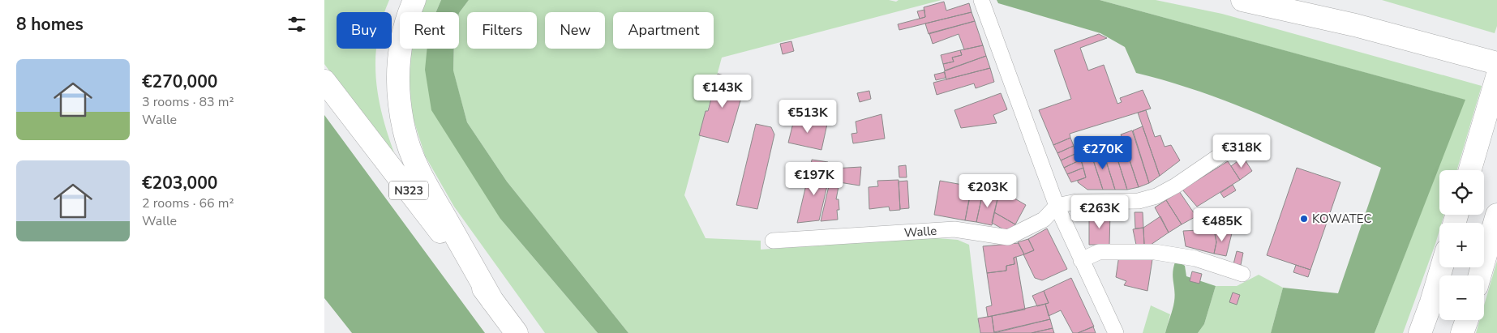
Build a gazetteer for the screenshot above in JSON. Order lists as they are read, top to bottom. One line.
{"streets":{"highway":["N323"],"street":["Walle"]},"places":["KOWATEC"],"page":{"heading":"8 homes","chip":["Buy","Rent","Filters","New","Apartment"],"list":[{"name":"€270,000","note":"3 rooms · 83 m² · Walle"},{"name":"€203,000","note":"2 rooms · 66 m² · Walle"}],"price":["€143K","€513K","€318K","€270K","€197K","€203K","€263K","€485K"],"map_buttons":["+","−"]}}
